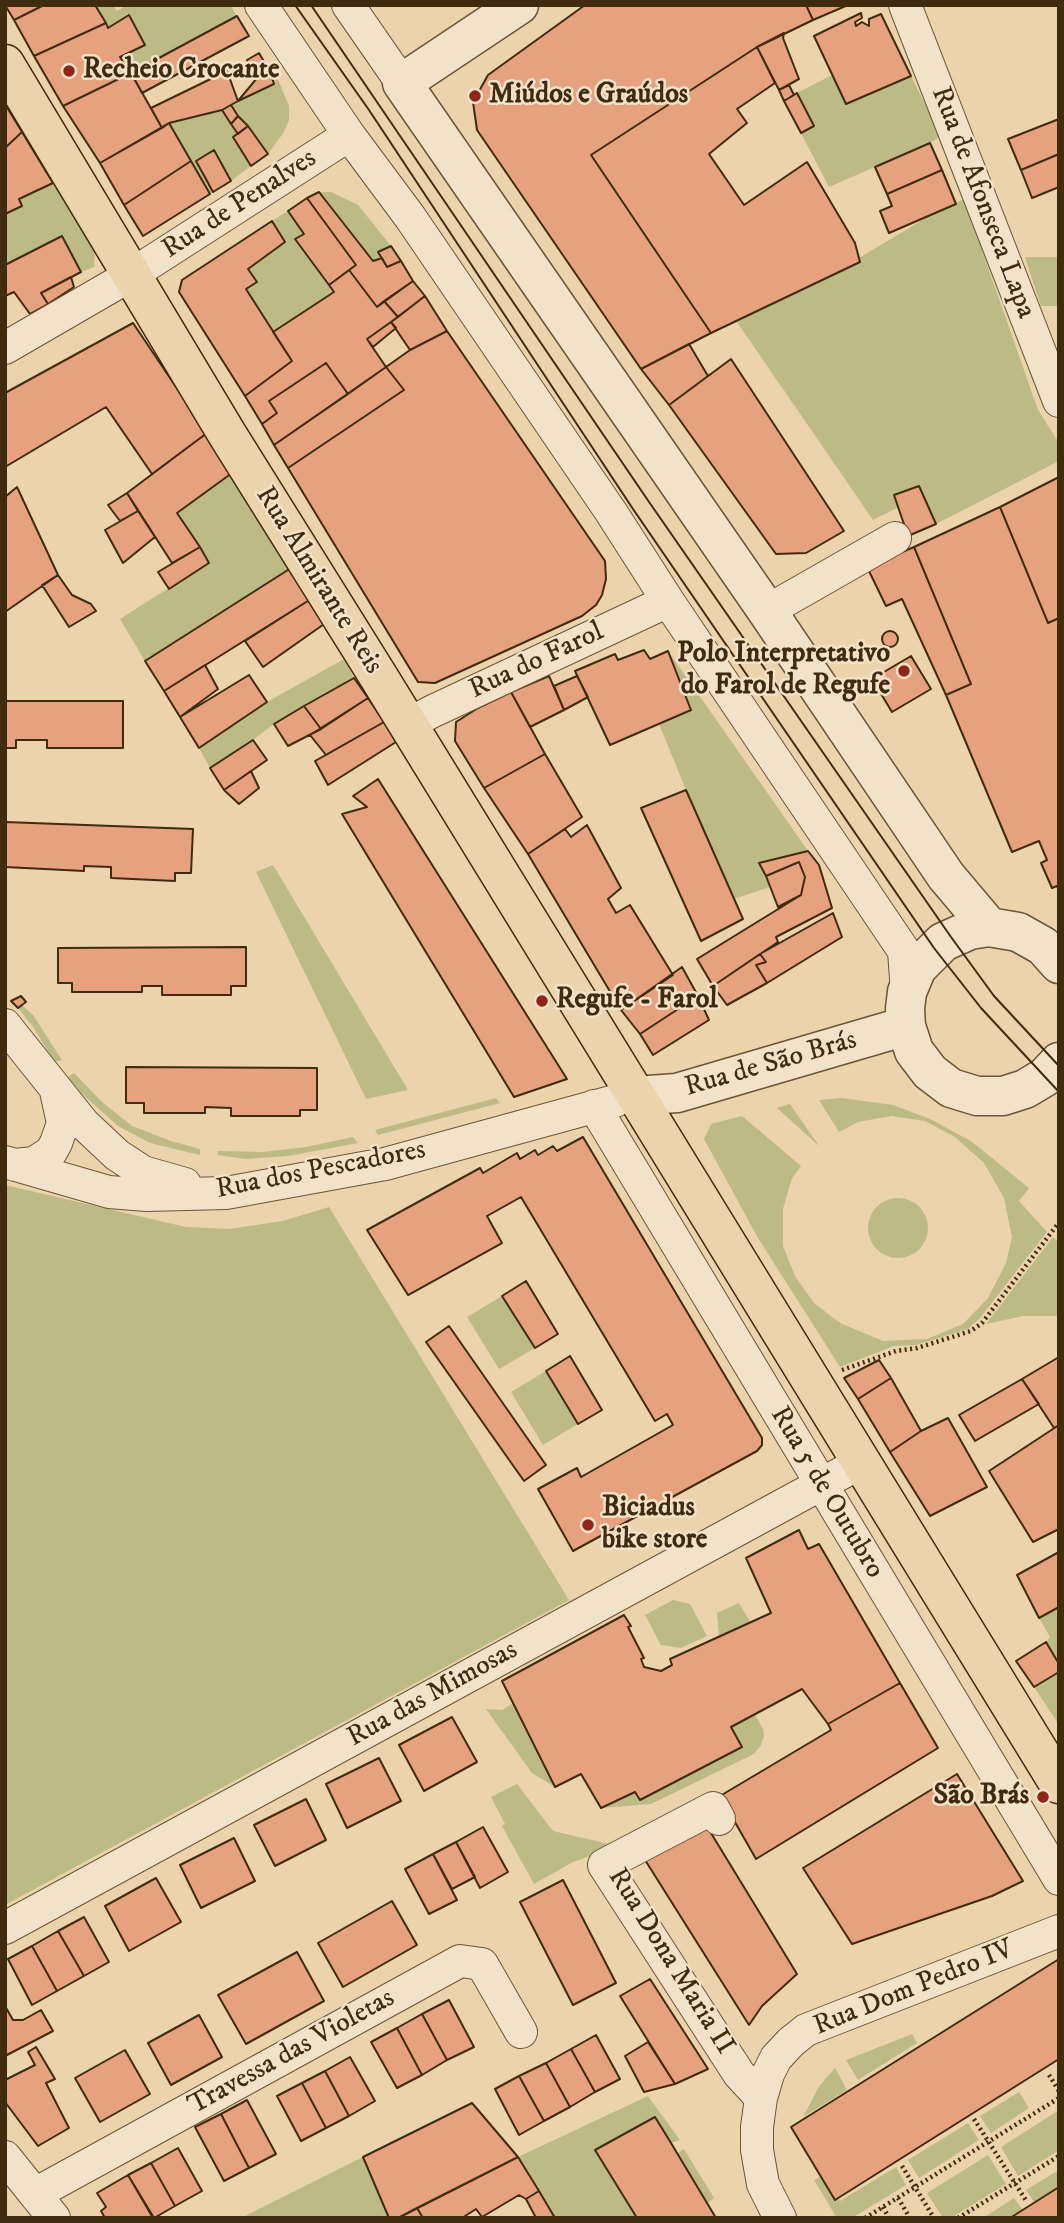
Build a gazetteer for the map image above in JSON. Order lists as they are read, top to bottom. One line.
{"streets":{"main road":["Rua Almirante Reis","Rua 5 de Outubro"],"street":["Rua de Afonseca Lapa","Rua de Penalves","Rua do Farol","Rua de São Brás","Rua dos Pescadores","Rua das Mimosas","Rua Dona Maria II","Rua Dom Pedro IV","Travessa das Violetas"]},"crossings":[["Rua de Penalves","Rua Almirante Reis"],["Rua Almirante Reis","Rua do Farol"],["Rua Almirante Reis","Rua de São Brás"],["Rua Almirante Reis","Rua dos Pescadores"],["Rua Almirante Reis","Rua 5 de Outubro"],["Rua de São Brás","Rua dos Pescadores"],["Rua de São Brás","Rua 5 de Outubro"],["Rua dos Pescadores","Rua 5 de Outubro"],["Rua 5 de Outubro","Rua das Mimosas"],["Rua Dona Maria II","Rua Dom Pedro IV"]],"places":["Recheio Crocante","Miúdos e Graúdos","Polo Interpretativo do Farol de Regufe","Regufe - Farol","Biciadus bike store","São Brás"]}
